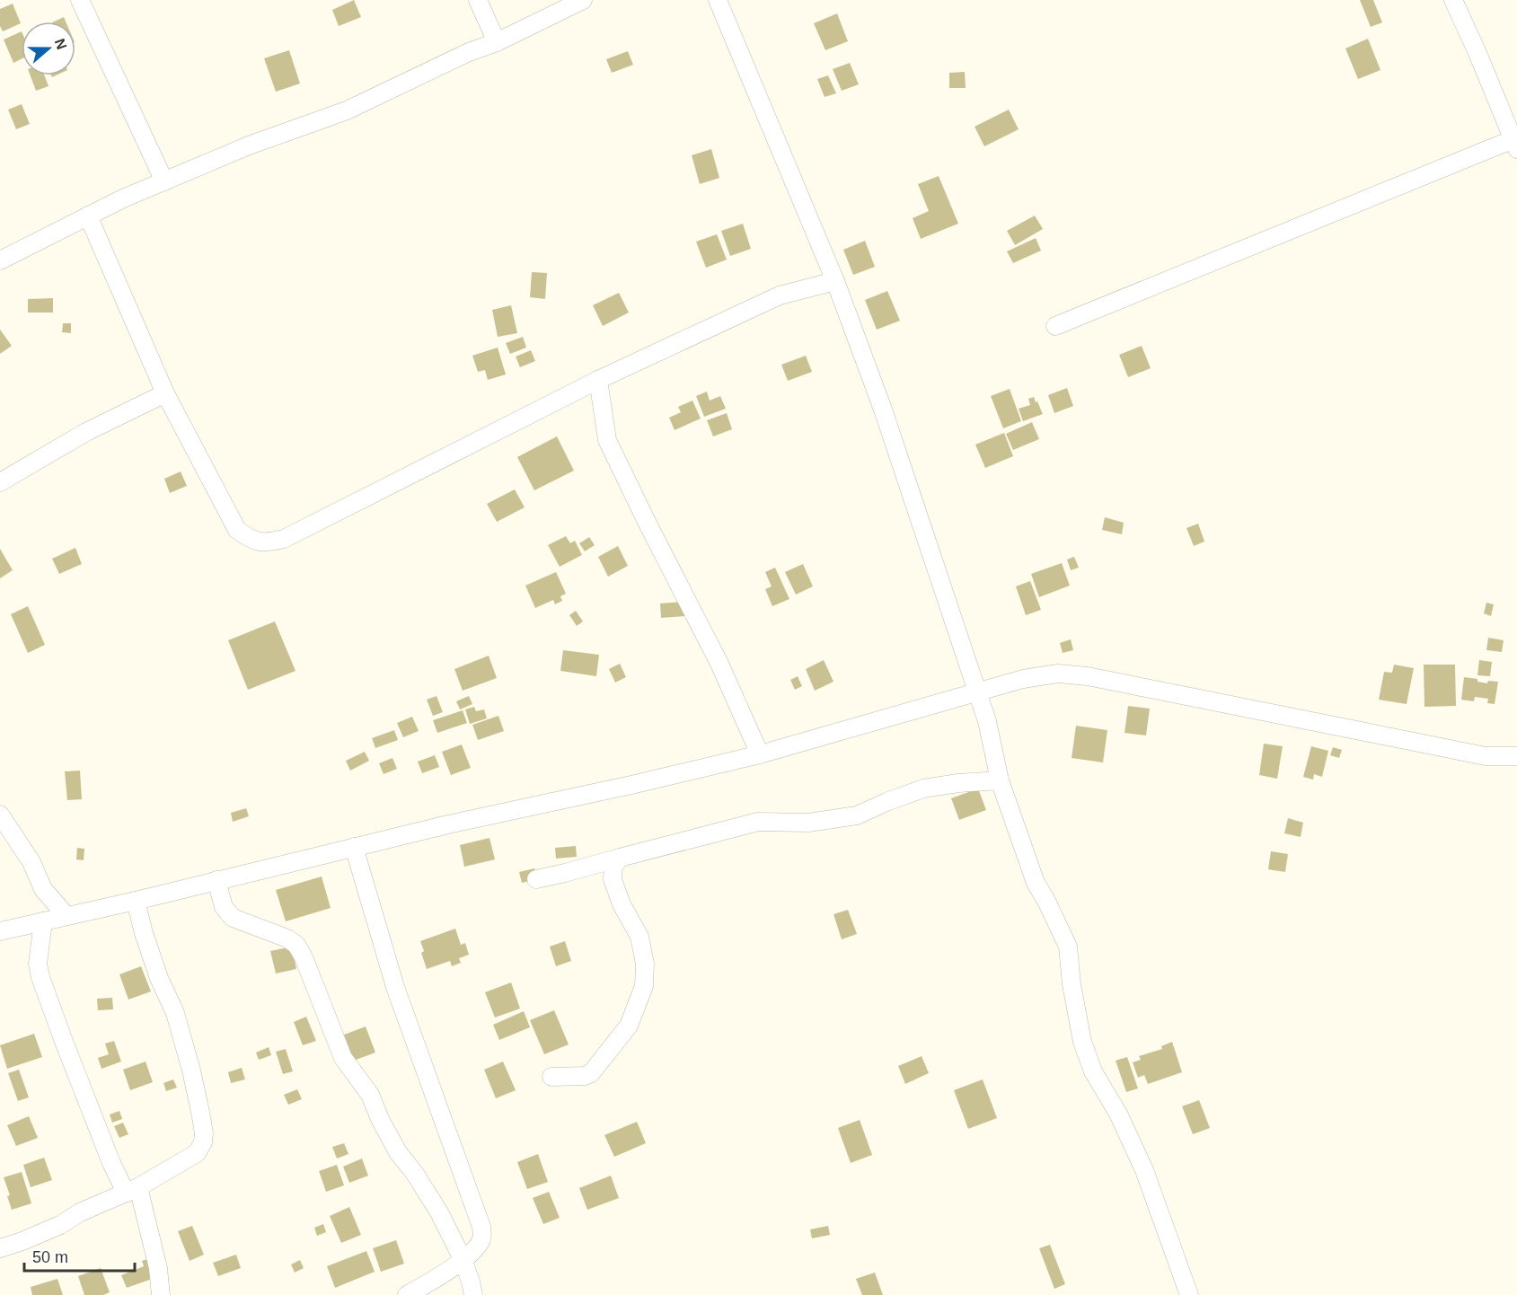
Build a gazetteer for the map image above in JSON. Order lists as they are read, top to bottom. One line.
{"scale_bar":"50 m","north":"right"}
